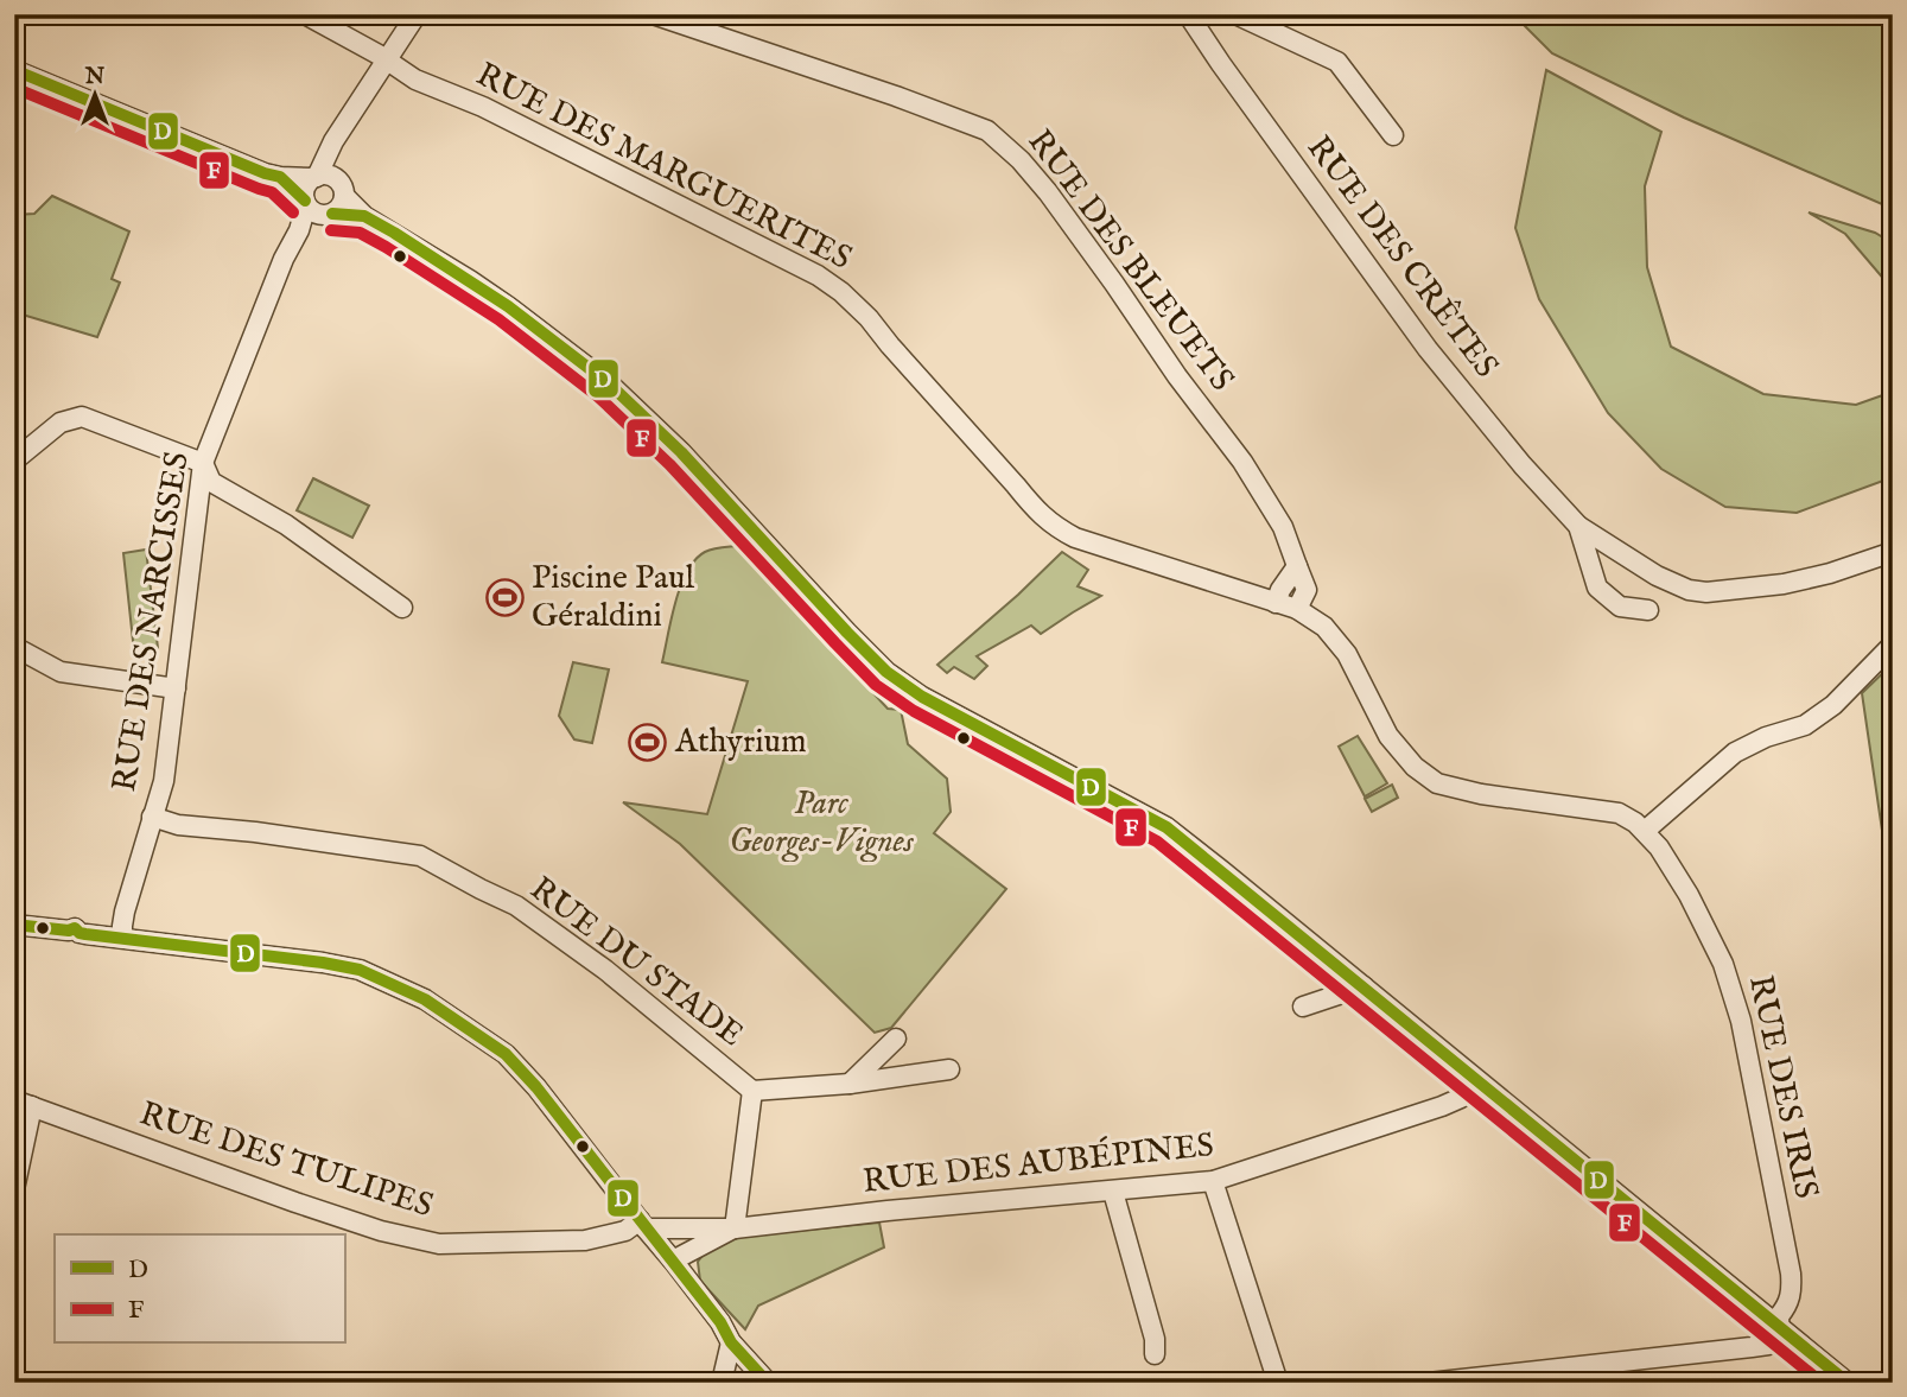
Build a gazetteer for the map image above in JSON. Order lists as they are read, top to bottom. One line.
{"streets":{"street":["RUE DES MARGUERITES","RUE DES CRÊTES","RUE DES BLEUETS","RUE DES NARCISSES","RUE DU STADE","RUE DES IRIS","RUE DES TULIPES","RUE DES AUBÉPINES"]},"crossings":[["RUE DES MARGUERITES","RUE DES BLEUETS"],["RUE DES NARCISSES","RUE DU STADE"],["RUE DU STADE","RUE DES AUBÉPINES"],["RUE DES TULIPES","RUE DES AUBÉPINES"]],"parks":["Parc Georges-Vignes"],"places":{"sports":["Piscine Paul Géraldini","Athyrium"]},"lines":["transit line D","transit line F"],"legend":["D","F"],"north":"top"}
